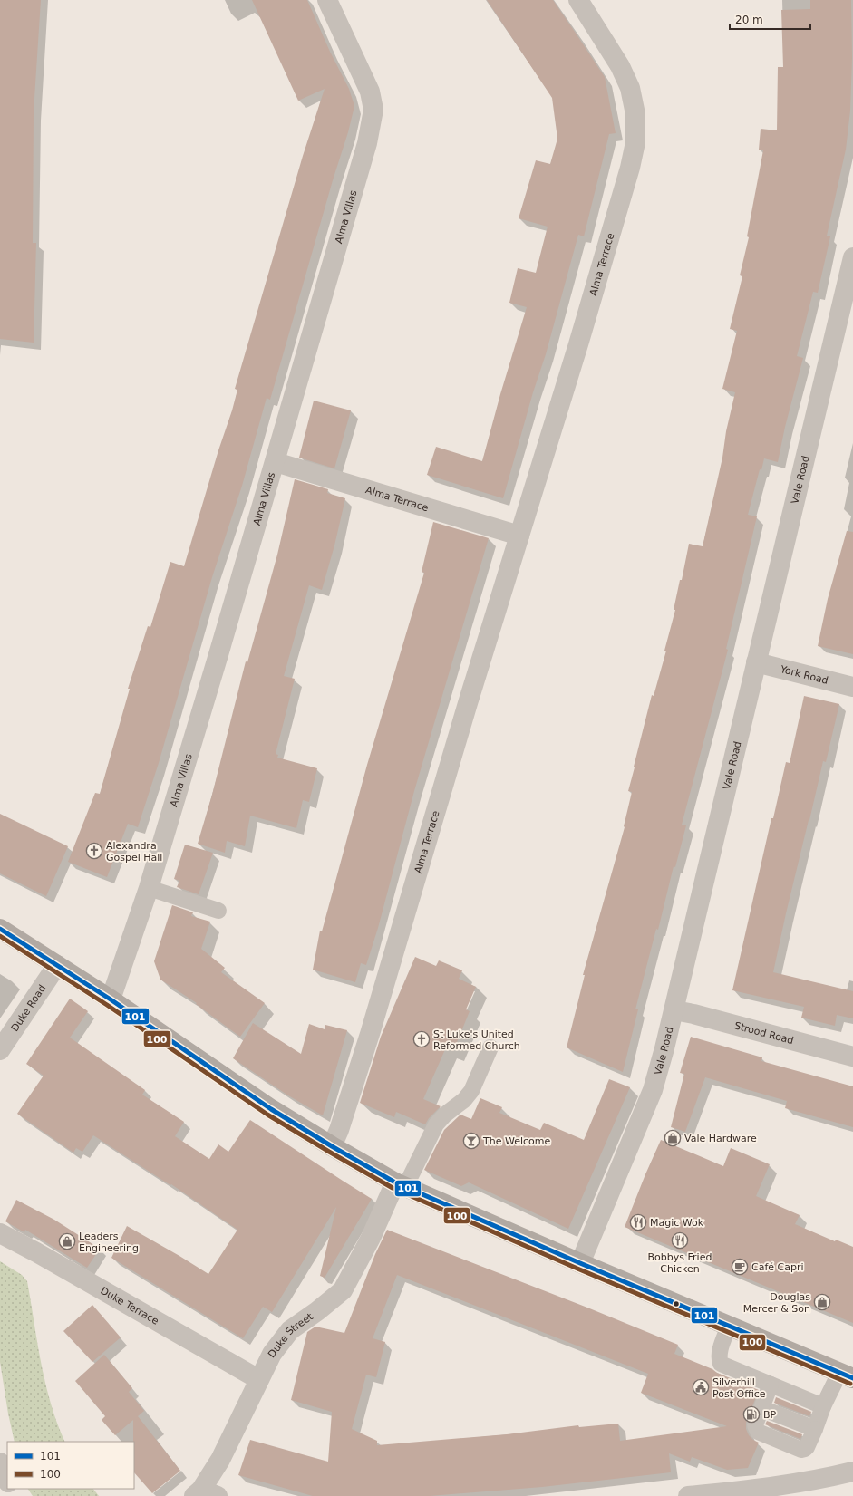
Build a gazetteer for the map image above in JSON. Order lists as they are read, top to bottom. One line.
{"streets":{"street":["Alma Villas","Alma Terrace","Vale Road","York Road","Duke Road","Strood Road","Duke Terrace","Duke Street"]},"crossings":[["Alma Villas","Alma Terrace"],["Vale Road","York Road"],["Vale Road","Strood Road"],["Duke Terrace","Duke Street"]],"places":{"church":["Alexandra Gospel Hall","St Luke's United Reformed Church"],"shop":["Vale Hardware","Leaders Engineering","Douglas Mercer & Son"],"bar":["The Welcome"],"restaurant":["Magic Wok","Bobbys Fried Chicken"],"cafe":["Café Capri"],"public building":["Silverhill Post Office"],"fuel station":["BP"]},"lines":["transit line 101","transit line 100"],"legend":["101","100"],"scale_bar":"20 m"}
